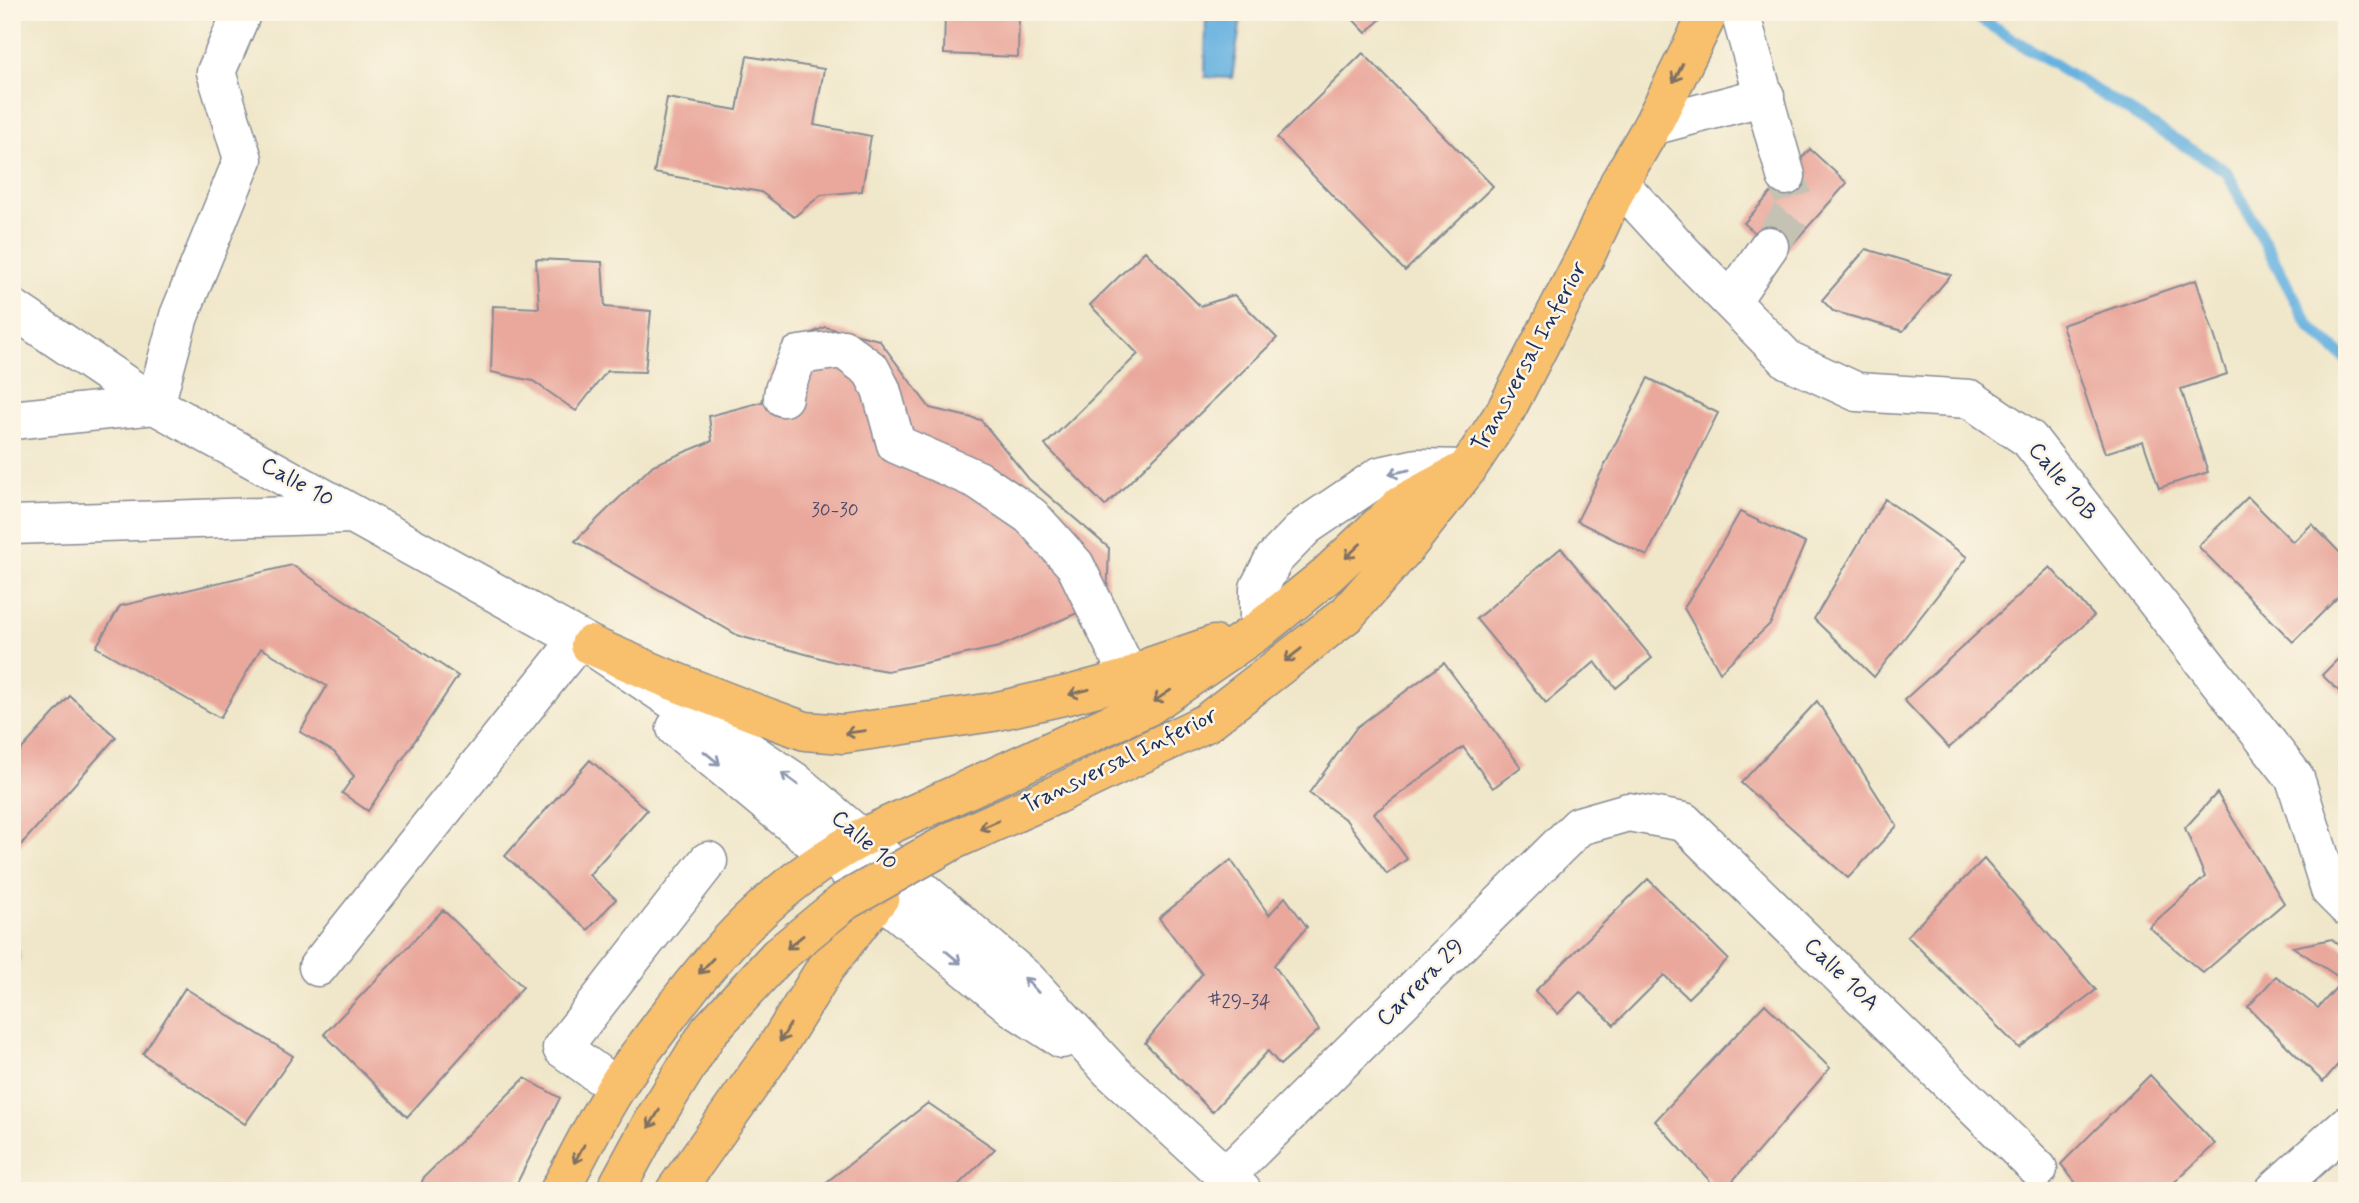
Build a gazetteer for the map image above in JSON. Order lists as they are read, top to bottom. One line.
{"streets":{"main road":["Transversal Inferior"],"street":["Calle 10B","Calle 10","Calle 10A","Carrera 29"]},"crossings":[["Transversal Inferior","Calle 10B"],["Calle 10","Carrera 29"],["Calle 10A","Carrera 29"]],"house_numbers":["30-30","#29-34"]}
